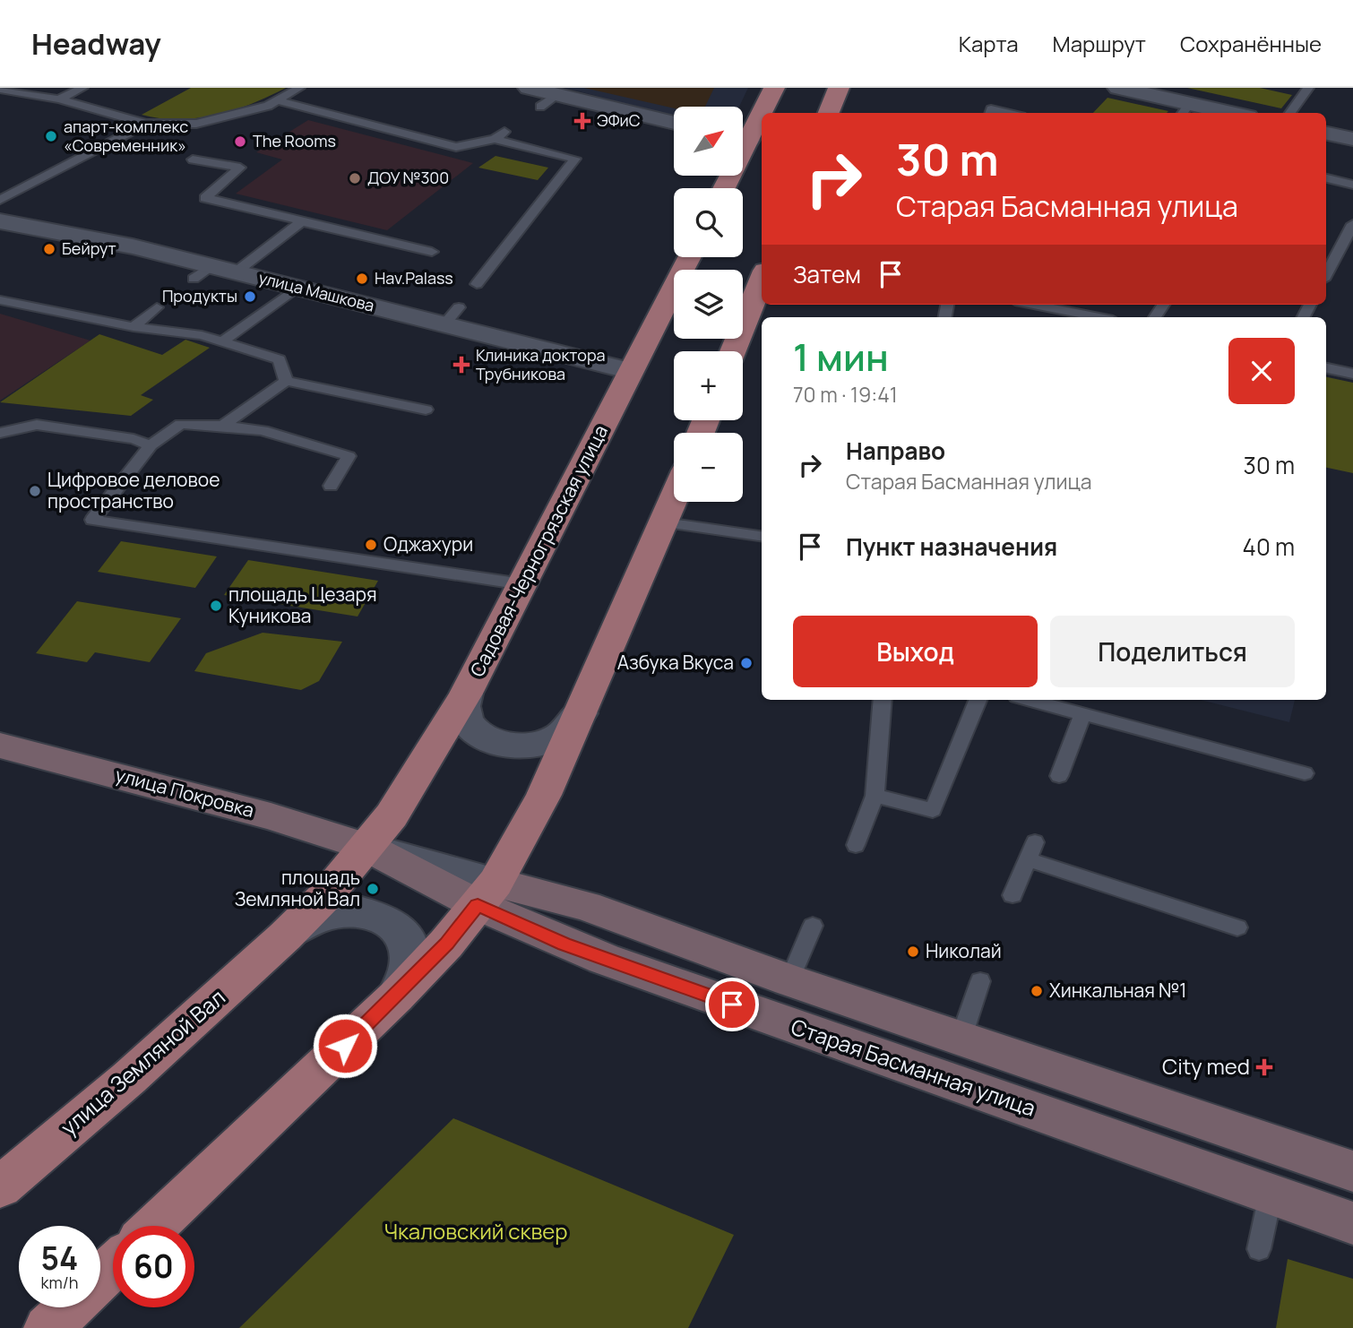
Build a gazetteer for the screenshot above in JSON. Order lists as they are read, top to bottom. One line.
{"streets":{"main road":["Садовая-Черногрязская улица","улица Покровка","улица Земляной Вал","Старая Басманная улица"],"street":["улица Машкова"]},"crossings":[["улица Машкова","Садовая-Черногрязская улица"],["Садовая-Черногрязская улица","улица Покровка"]],"parks":["Чкаловский сквер"],"places":{"health":["ЭФиС","Клиника доктора Трубникова","City med"],"other":["апарт-комплекс «Современник»","The Rooms","ДОУ №300","Бейрут","Hav.Palass","Продукты","Цифровое деловое пространство","Оджахури","площадь Цезаря Куникова","Азбука Вкуса","площадь Земляной Вал","Николай","Хинкальная №1"]},"north":"top right","page":{"header":"Headway","nav":["Карта","Маршрут","Сохранённые"],"map_buttons":["+","−"],"turn":["30 m","Старая Басманная улица"],"then":"Затем","heading":["1 мин","70 m · 19:41"],"list":[{"name":"Направо","note":"Старая Басманная улица","value":"30 m"},{"name":"Пункт назначения","value":"40 m"}],"buttons":["Выход","Поделиться"],"speed":"54 km/h","limit":"60"}}
